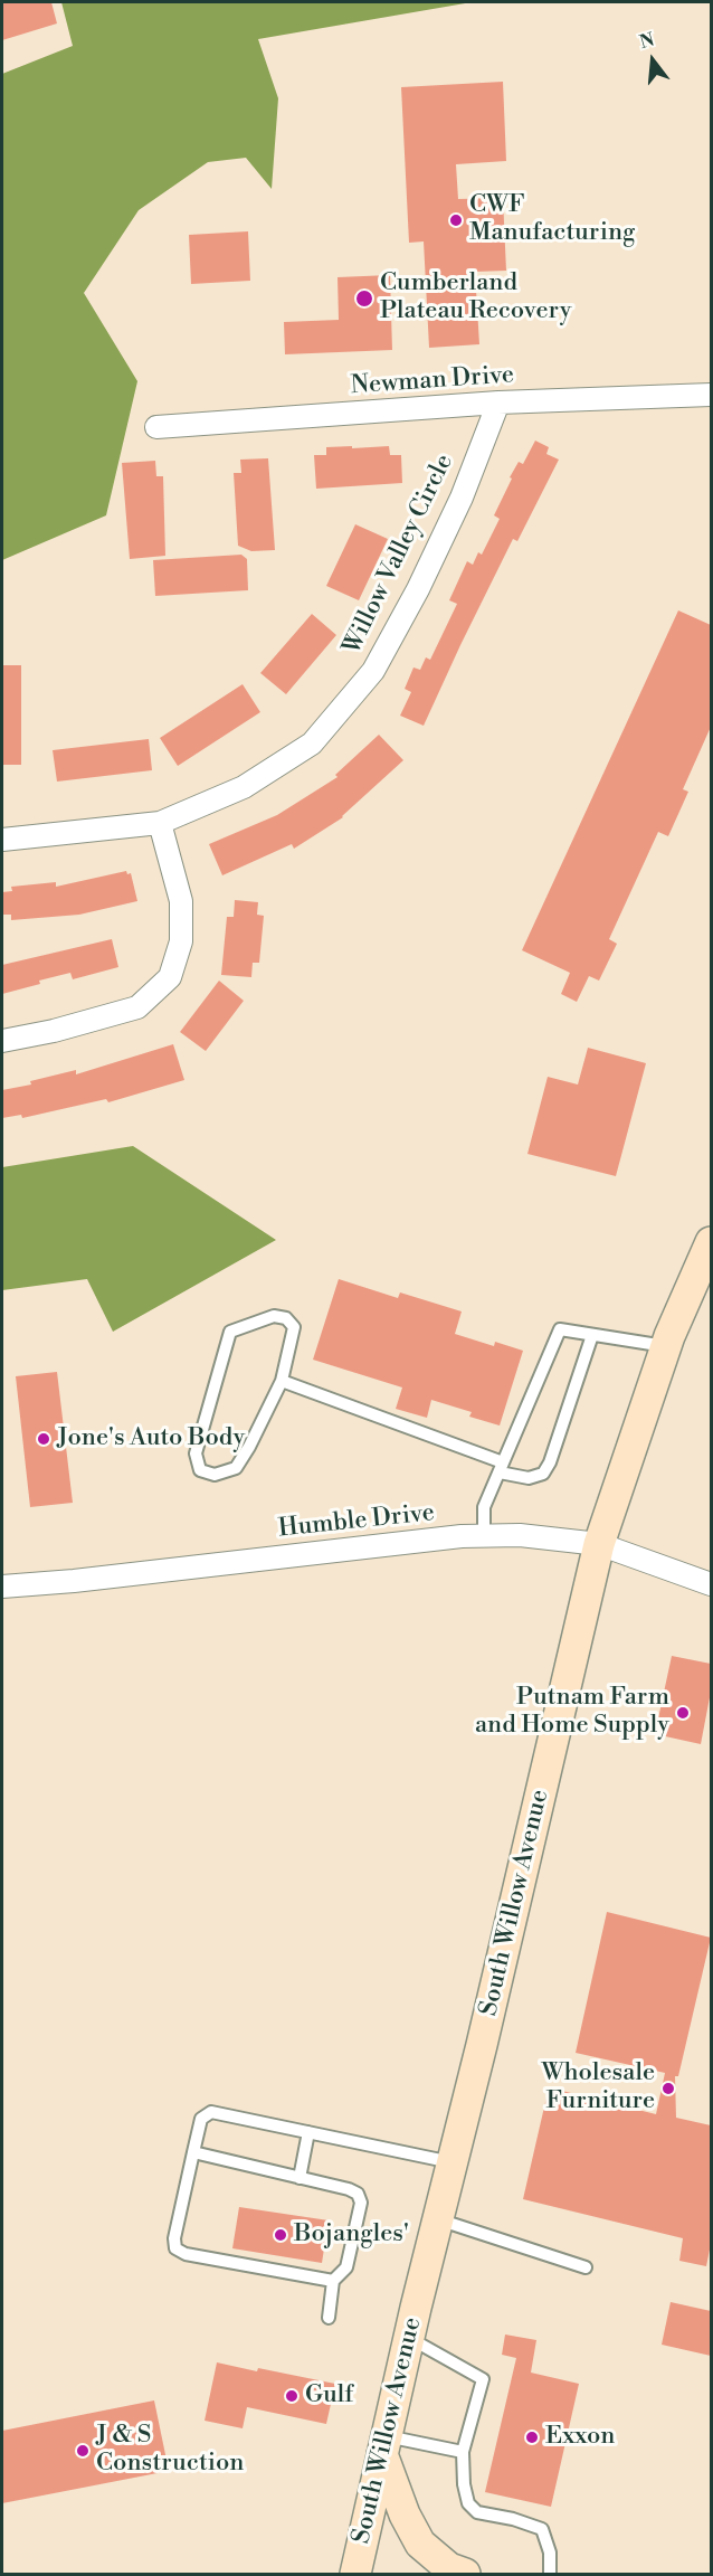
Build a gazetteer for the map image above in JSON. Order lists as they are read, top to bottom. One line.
{"streets":{"main road":["South Willow Avenue"],"street":["Newman Drive","Willow Valley Circle","Humble Drive"]},"crossings":[["Newman Drive","Willow Valley Circle"],["Humble Drive","South Willow Avenue"]],"places":["CWF Manufacturing","Cumberland Plateau Recovery","Jone's Auto Body","Putnam Farm and Home Supply","Wholesale Furniture","Bojangles'","Gulf","Exxon","J & S Construction"],"north":"top"}
